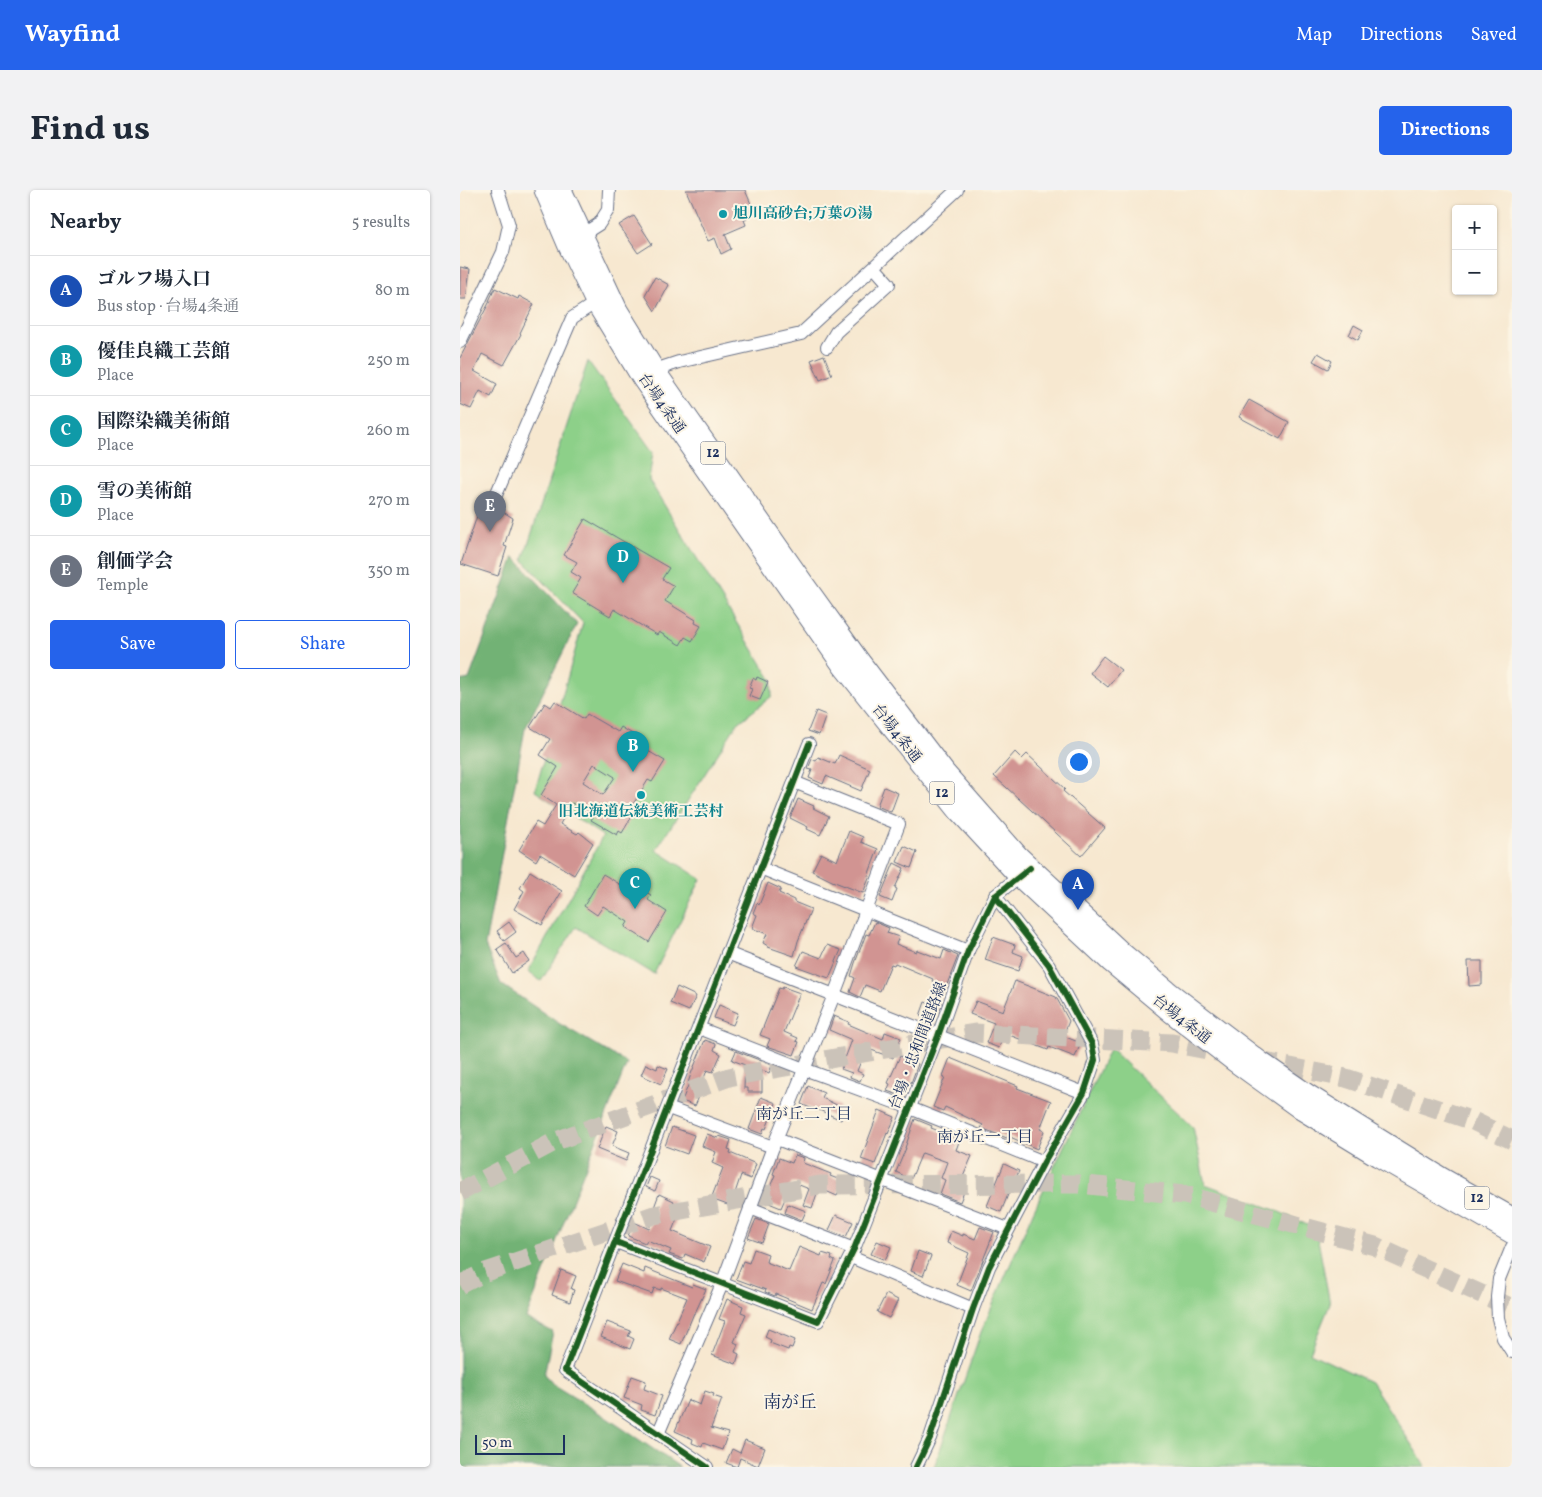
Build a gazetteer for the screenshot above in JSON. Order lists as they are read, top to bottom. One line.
{"streets":{"highway":["台場4条通","12"],"street":["台場・忠和間道路線"]},"crossings":[["台場4条通","台場・忠和間道路線"]],"districts":["南が丘二丁目","南が丘一丁目","南が丘"],"places":["旭川高砂台;万葉の湯","旧北海道伝統美術工芸村"],"scale_bar":"50 m","page":{"header":"Wayfind","nav":["Map","Directions","Saved"],"title":"Find us","buttons":["Directions",["Save","Share"]],"heading":["Nearby","5 results"],"map_buttons":["+","−"],"list":[{"mark":"A","name":"ゴルフ場入口","note":"Bus stop · 台場4条通","value":"80 m"},{"mark":"B","name":"優佳良織工芸館","note":"Place","value":"250 m"},{"mark":"C","name":"国際染織美術館","note":"Place","value":"260 m"},{"mark":"D","name":"雪の美術館","note":"Place","value":"270 m"},{"mark":"E","name":"創価学会","note":"Temple","value":"350 m"}],"pins":["E","D","B","C","A"],"scale":"50 m"}}
